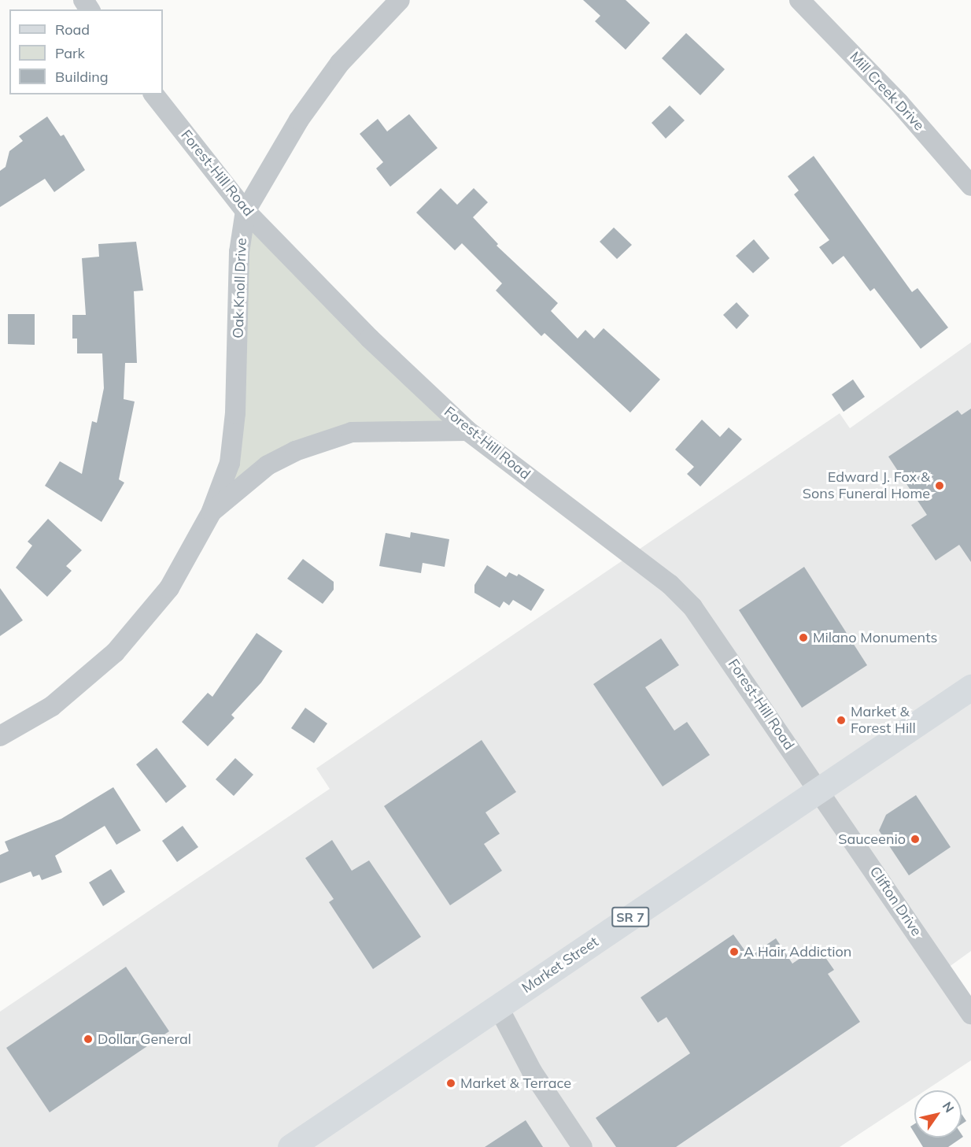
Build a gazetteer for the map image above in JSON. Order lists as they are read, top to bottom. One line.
{"streets":{"main road":["SR 7","Market Street"],"street":["Mill Creek Drive","Forest-Hill Road","Oak Knoll Drive","Clifton Drive"]},"crossings":[["Forest-Hill Road","Oak Knoll Drive"],["Forest-Hill Road","Clifton Drive"],["Forest-Hill Road","Market Street"],["Clifton Drive","Market Street"]],"places":["Edward J. Fox & Sons Funeral Home","Milano Monuments","Market & Forest Hill","Sauceenio","A Hair Addiction","Dollar General","Market & Terrace"],"legend":["Road","Park","Building"],"north":"top right"}
